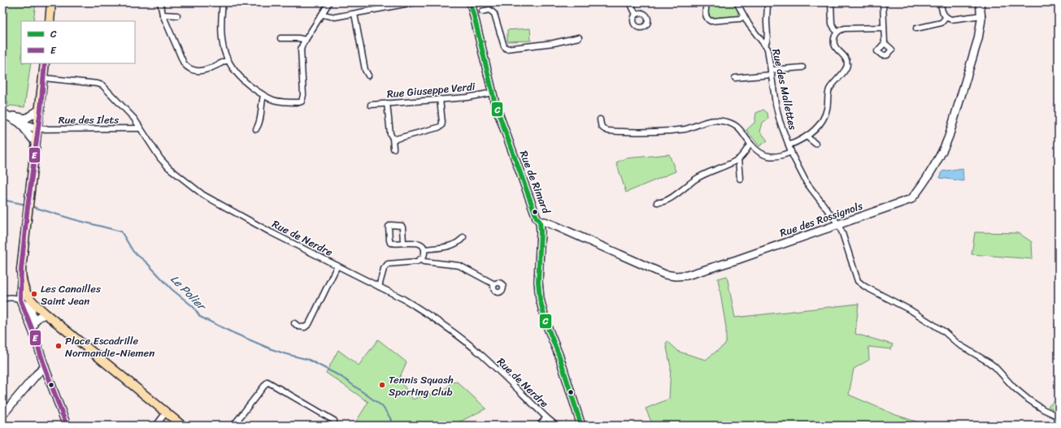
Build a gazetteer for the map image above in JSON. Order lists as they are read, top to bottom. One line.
{"streets":{"street":["Rue des Mallettes","Rue Giuseppe Verdi","Rue des Ilets","Rue de Rimard","Rue des Rossignols","Rue de Nerdre"]},"crossings":[["Rue des Mallettes","Rue des Rossignols"],["Rue Giuseppe Verdi","Rue de Rimard"],["Rue des Ilets","Rue de Nerdre"],["Rue de Rimard","Rue des Rossignols"]],"water":["Le Polier"],"places":["Les Canailles Saint Jean","Place Escadrille Normandie-Niemen","Tennis Squash Sporting Club"],"lines":["transit line C","transit line E"],"legend":["C","E"]}
